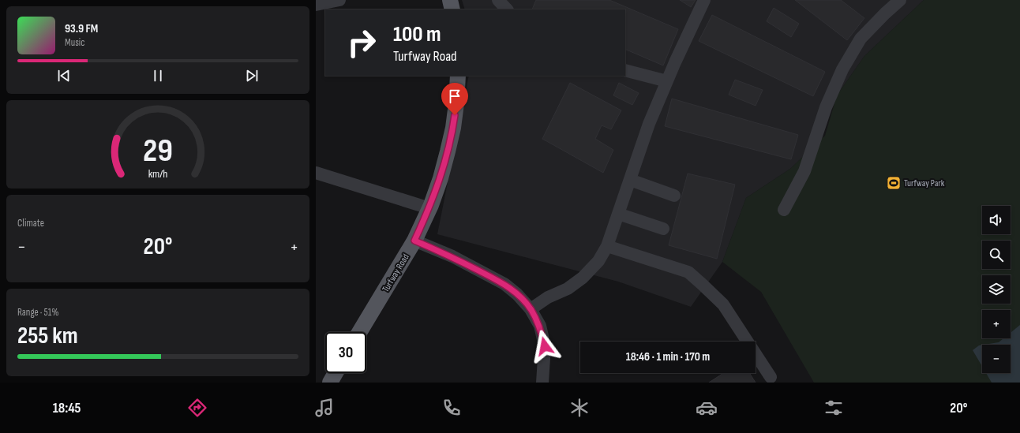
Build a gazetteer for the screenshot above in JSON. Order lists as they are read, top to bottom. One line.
{"streets":{"main road":["Turfway Road"]},"places":{"sports":["Turfway Park"]},"page":{"turn":["100 m","Turfway Road"],"song":["93.9 FM","Music"],"tile":["Climate",["Range · 51%","255 km"]],"map_buttons":["+","−"],"heat":["−","20°","+"],"limit":"30","trip":"18:46 · 1 min · 170 m","tabs":["18:45","20°"],"gauge":["29","km/h"]}}
